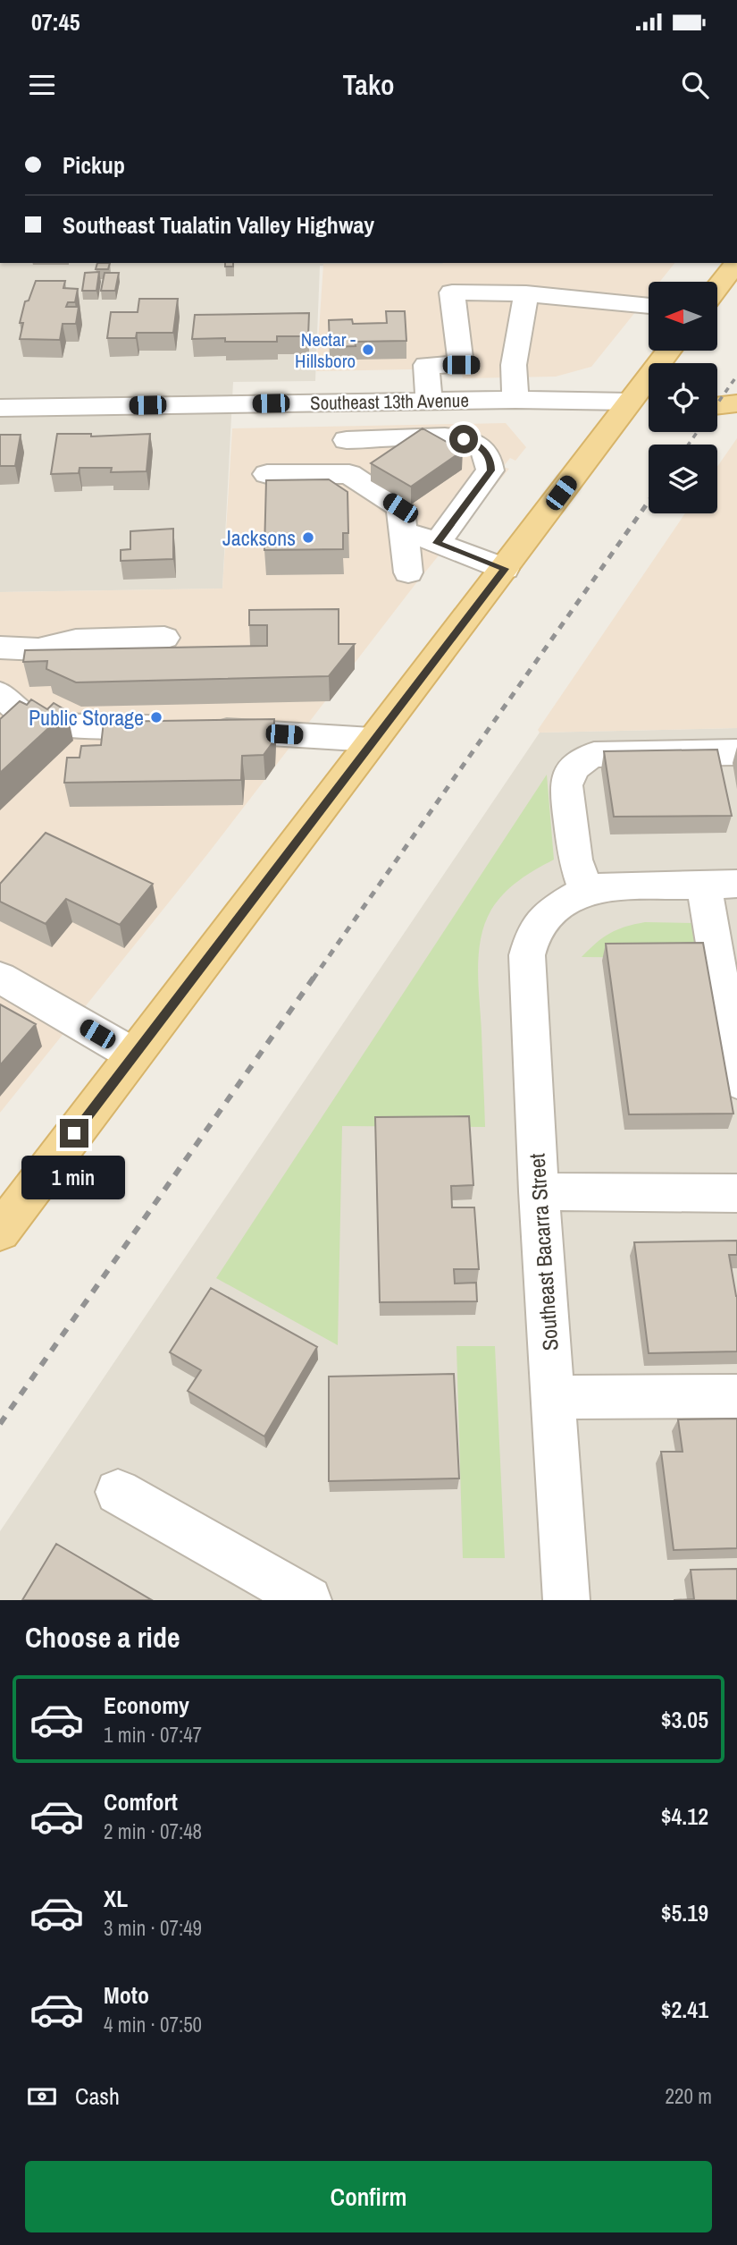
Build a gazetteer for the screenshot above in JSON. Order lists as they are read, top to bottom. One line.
{"streets":{"street":["Southeast 13th Avenue","Southeast Bacarra Street"]},"places":["Nectar - Hillsboro","Jacksons","Public Storage"],"north":"left","page":{"status":"07:45","header":"Tako","banner":["Pickup","Southeast Tualatin Valley Highway"],"bubble":"1 min","heading":"Choose a ride","list":[{"name":"Economy","note":"1 min · 07:47","value":"$3.05"},{"name":"Comfort","note":"2 min · 07:48","value":"$4.12"},{"name":"XL","note":"3 min · 07:49","value":"$5.19"},{"name":"Moto","note":"4 min · 07:50","value":"$2.41"}],"pay":["Cash","220 m"],"buttons":"Confirm"}}
